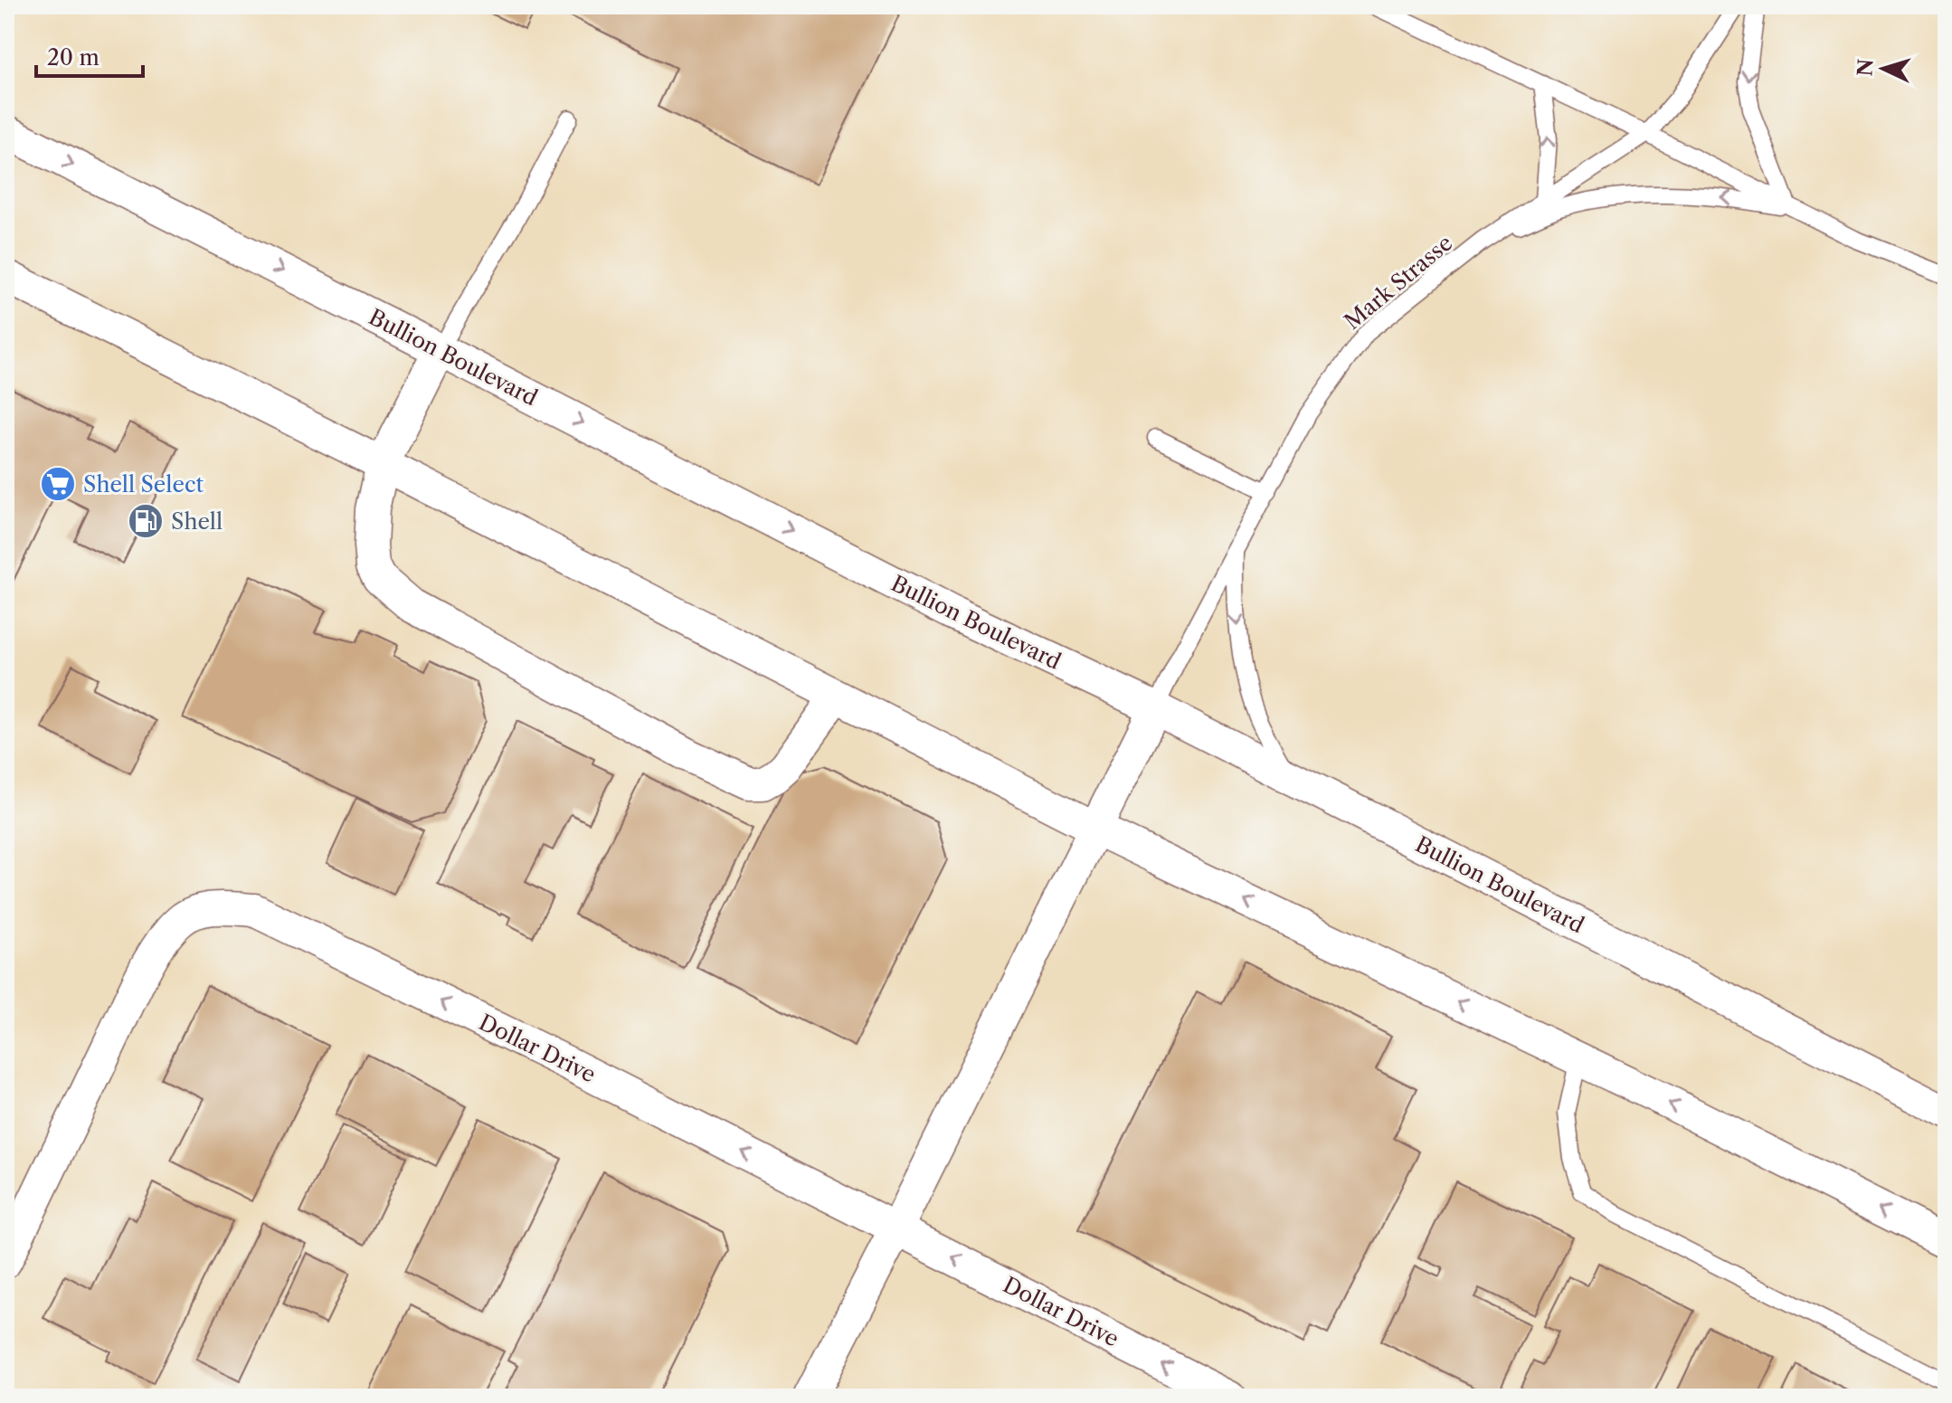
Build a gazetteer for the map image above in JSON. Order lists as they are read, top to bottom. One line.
{"streets":{"street":["Bullion Boulevard","Dollar Drive"],"lane":["Mark Strasse"]},"crossings":[["Mark Strasse","Bullion Boulevard"]],"places":{"supermarket":["Shell Select"],"fuel station":["Shell"]},"scale_bar":"20 m","north":"left"}
